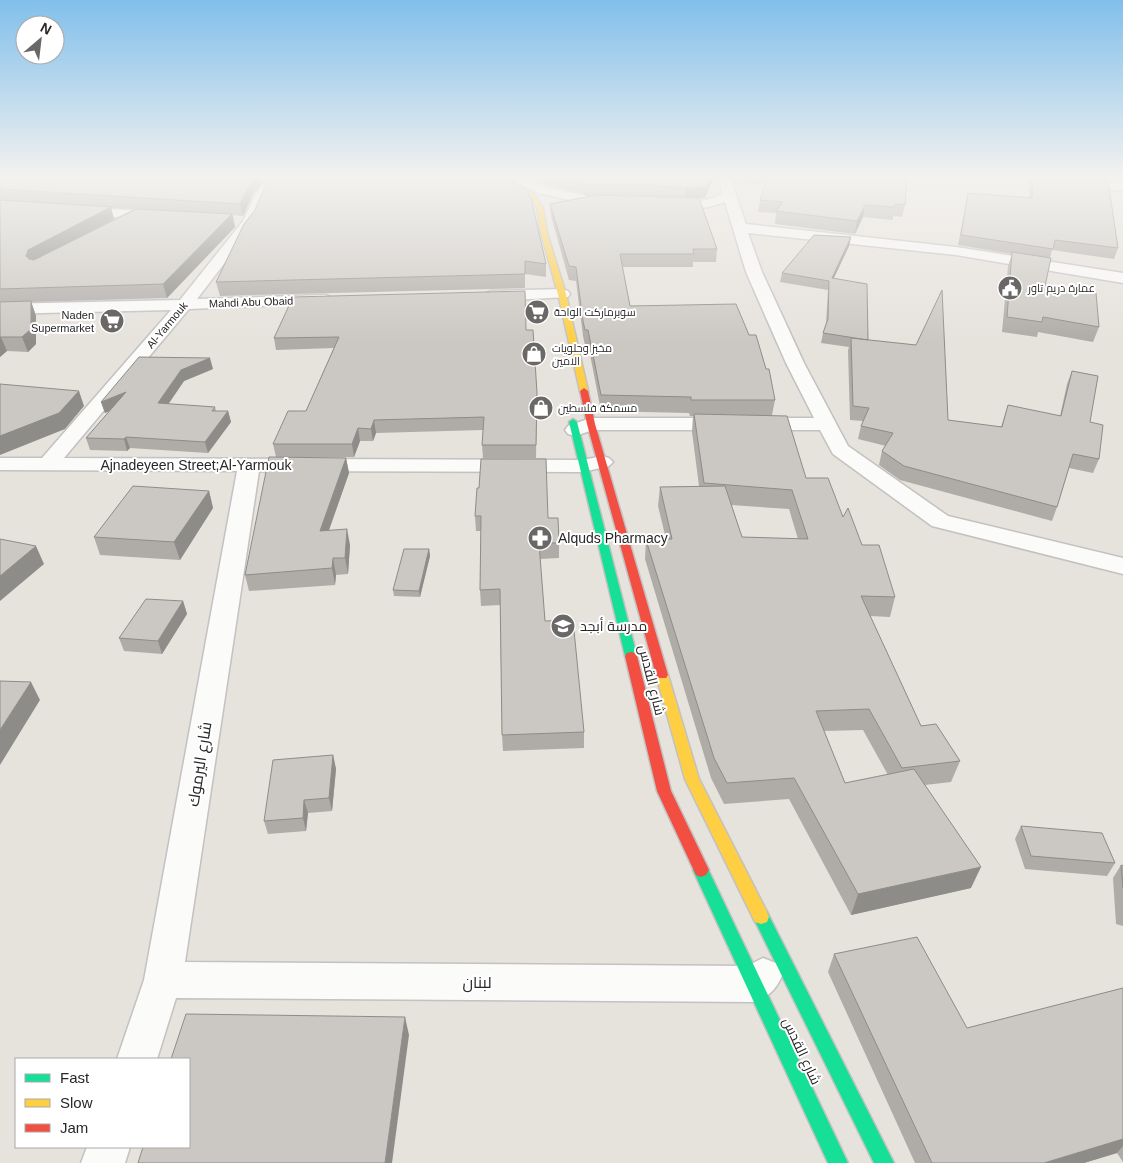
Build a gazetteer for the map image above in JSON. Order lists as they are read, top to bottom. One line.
{"streets":{"main road":["شارع القدس"],"street":["Mahdi Abu Obaid","Al-Yarmouk","Ajnadeyeen Street;Al-Yarmouk","شارع اليرموك","لبنان"]},"crossings":[["Mahdi Abu Obaid","Al-Yarmouk"],["Al-Yarmouk","Ajnadeyeen Street;Al-Yarmouk"],["Ajnadeyeen Street;Al-Yarmouk","شارع القدس"],["Ajnadeyeen Street;Al-Yarmouk","شارع اليرموك"],["شارع القدس","لبنان"],["شارع اليرموك","لبنان"]],"places":{"public building":["عمارة دريم تاور"],"supermarket":["سوبرماركت الواحة","Naden Supermarket"],"shop":["مخبز وحلويات الامين","مسمكة فلسطين"],"pharmacy":["Alquds Pharmacy"],"school or university":["مدرسة أبجد"]},"legend":["Fast","Slow","Jam"],"north":"top right"}
